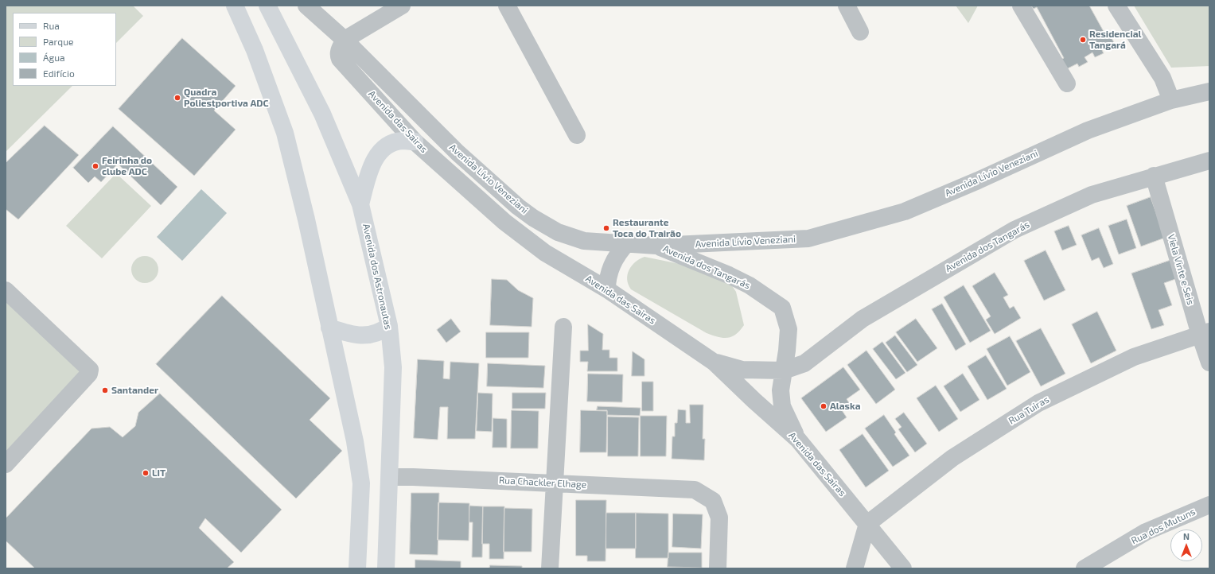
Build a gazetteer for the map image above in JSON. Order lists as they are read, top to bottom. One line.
{"streets":{"main road":["Avenida dos Astronautas"],"street":["Avenida das Sairas","Avenida Lívio Veneziani","Avenida dos Tangarás","Viela Vinte e Seis","Rua Tuiras","Rua Chackler Elhage","Rua dos Mutuns"]},"crossings":[["Avenida das Sairas","Avenida Lívio Veneziani"],["Avenida das Sairas","Avenida dos Tangarás"],["Avenida das Sairas","Rua Tuiras"],["Avenida Lívio Veneziani","Avenida dos Tangarás"],["Avenida dos Tangarás","Viela Vinte e Seis"],["Viela Vinte e Seis","Rua Tuiras"],["Avenida dos Astronautas","Rua Chackler Elhage"]],"places":["Residencial Tangará","Quadra Poliestportiva ADC","Feirinha do clube ADC","Restaurante Toca do Trairão","Santander","Alaska","LIT"],"legend":["Rua","Parque","Água","Edifício"],"north":"top"}
